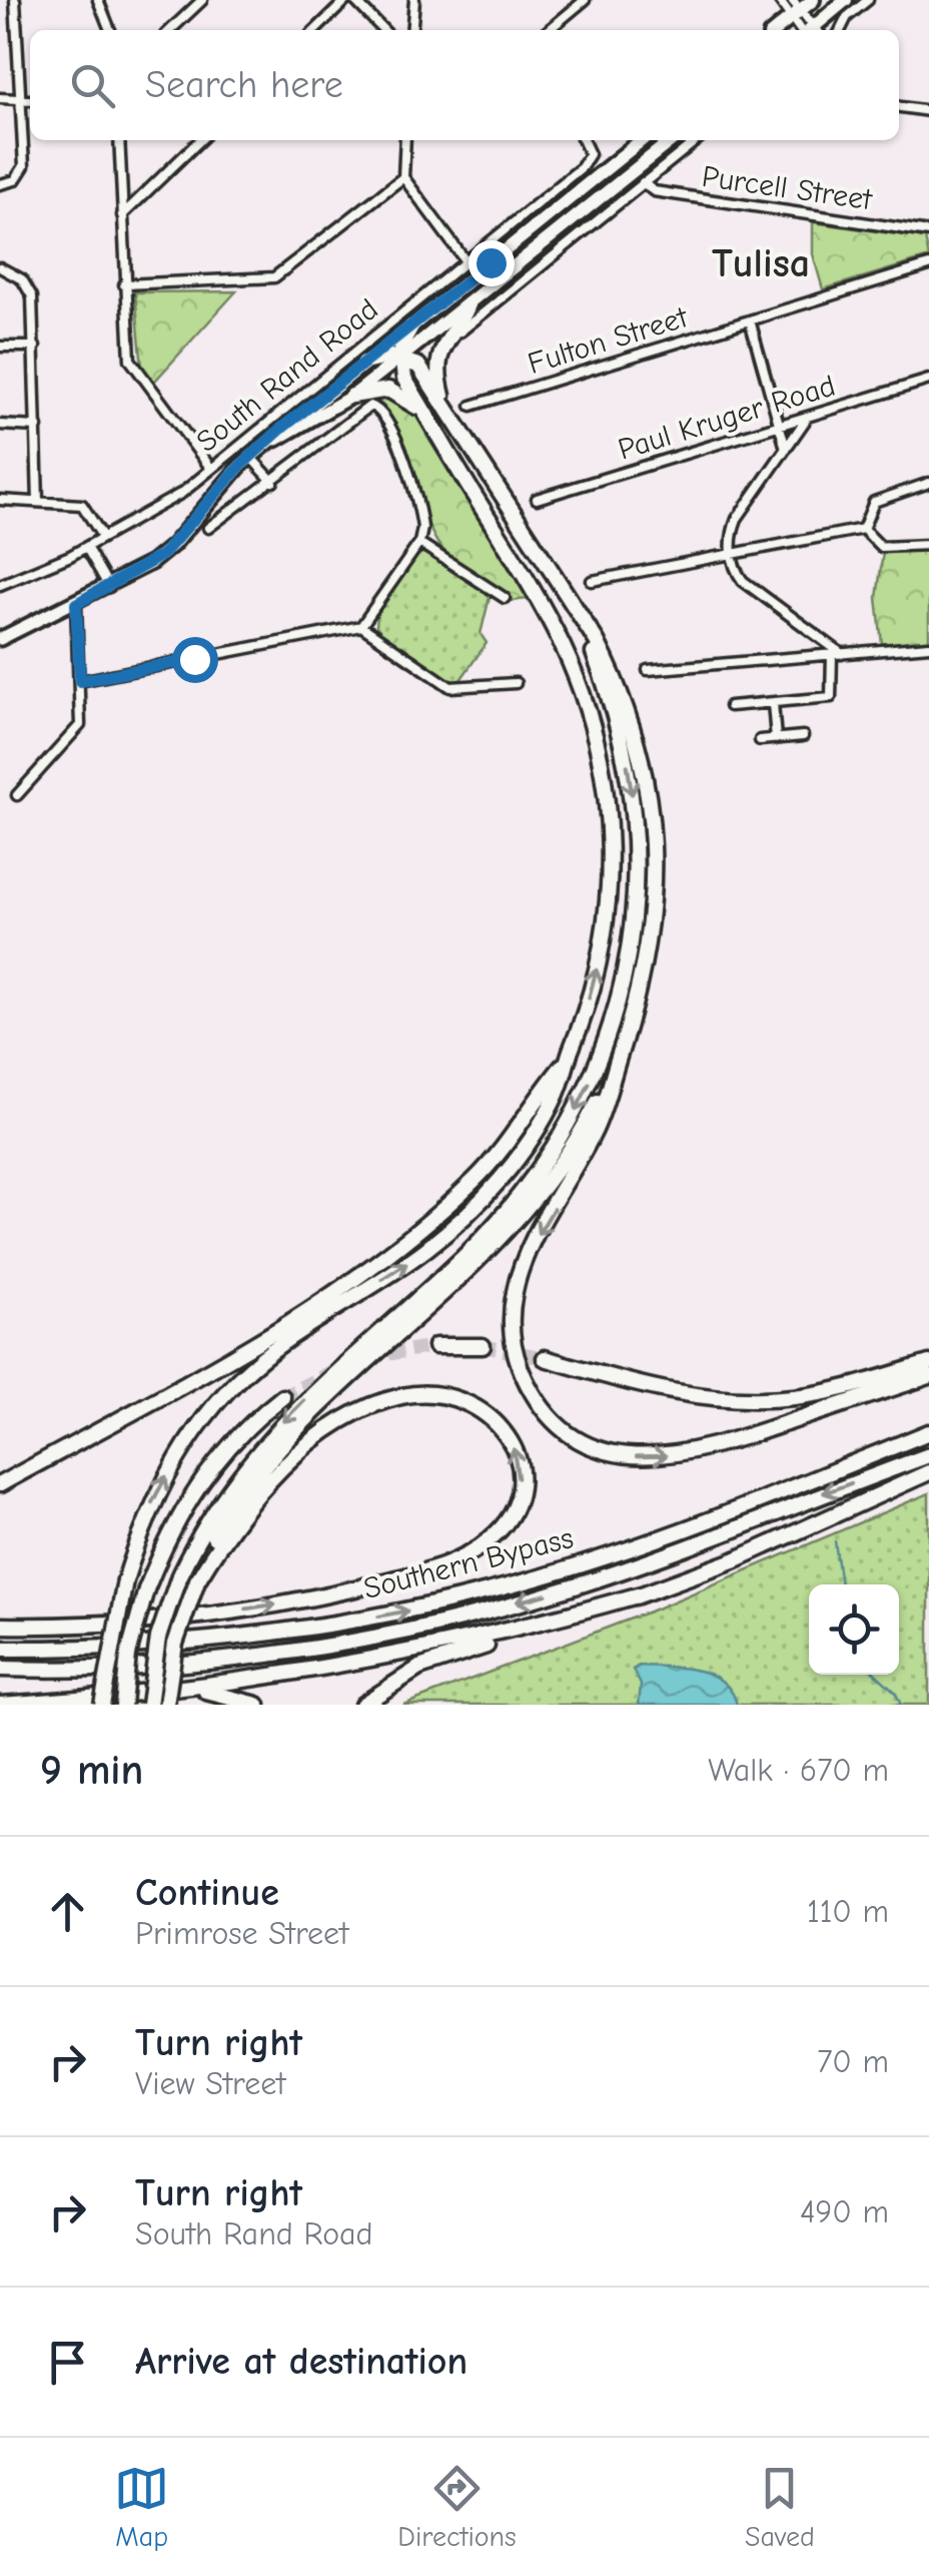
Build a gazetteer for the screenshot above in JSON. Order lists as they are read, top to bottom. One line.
{"streets":{"highway":["Southern Bypass"],"main road":["South Rand Road"],"street":["Purcell Street","Fulton Street","Paul Kruger Road"]},"districts":["Tulisa"],"page":{"search":"Search here","heading":["9 min","Walk · 670 m"],"list":[["Continue","Primrose Street","110 m"],["Turn right","View Street","70 m"],["Turn right","South Rand Road","490 m"],"Arrive at destination"],"nav":["Map","Directions","Saved"]}}
